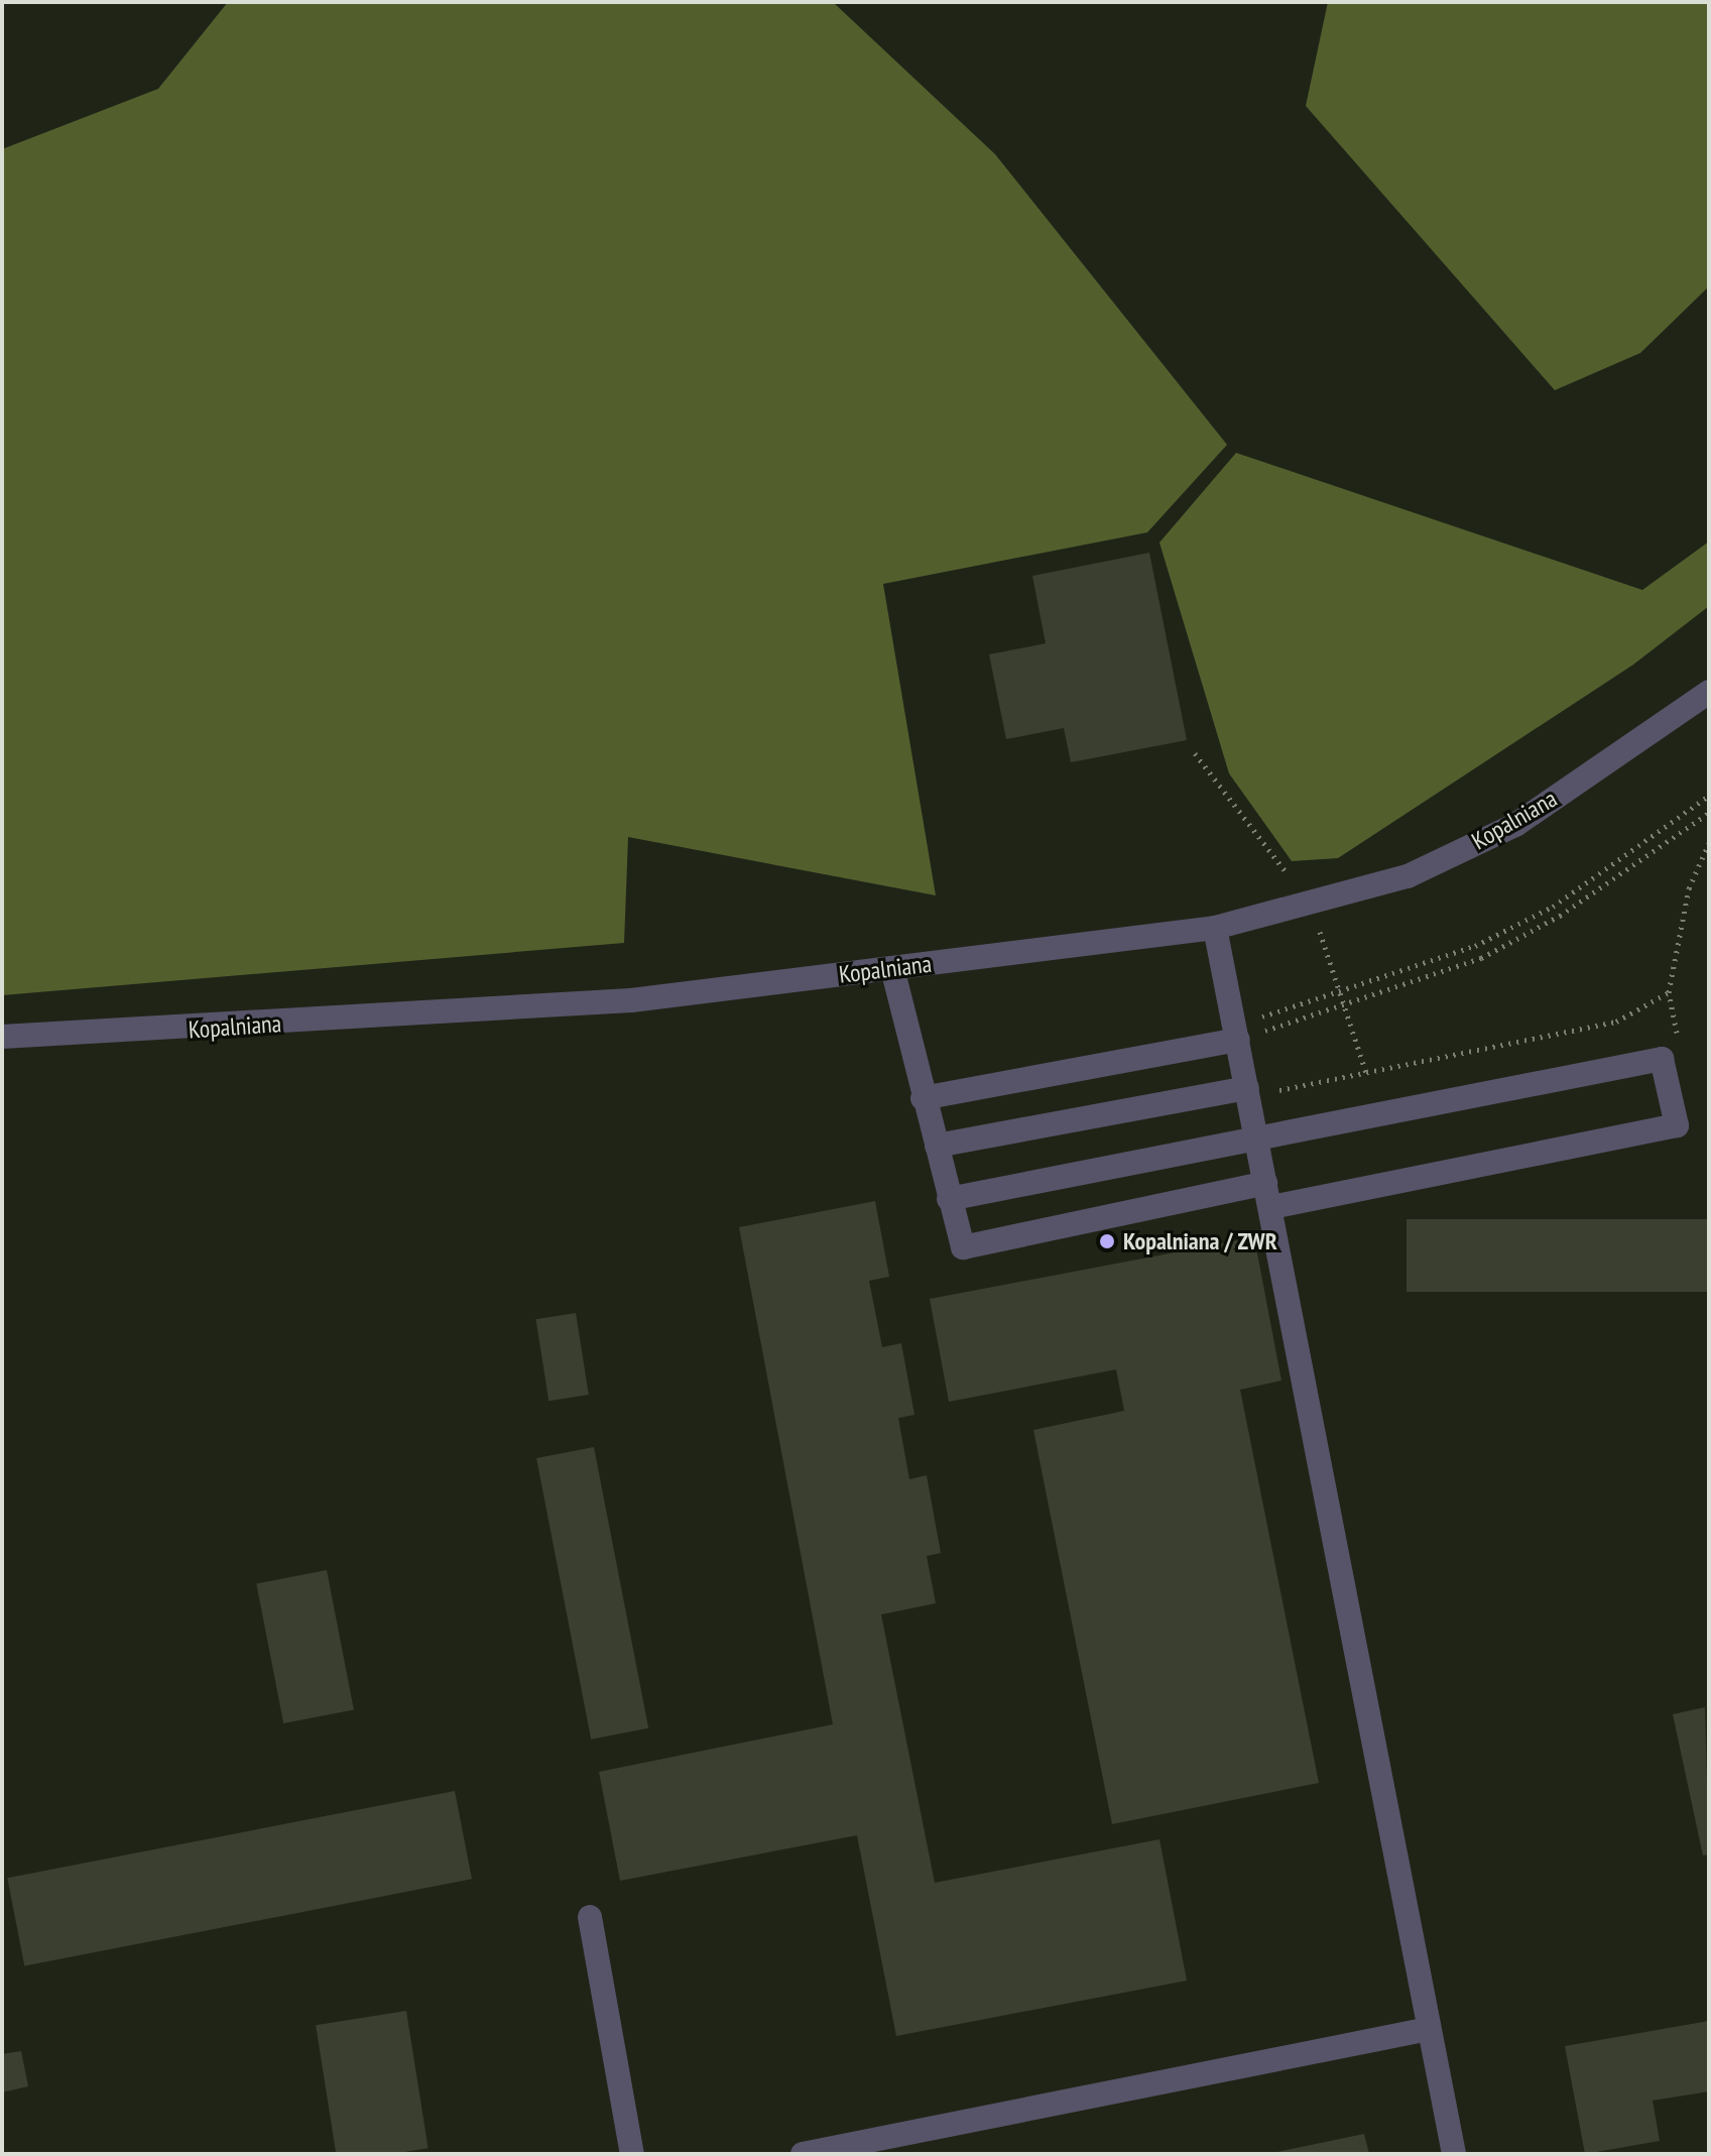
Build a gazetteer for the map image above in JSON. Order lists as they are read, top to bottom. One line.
{"streets":{"street":["Kopalniana"]},"places":["Kopalniana / ZWR"]}
